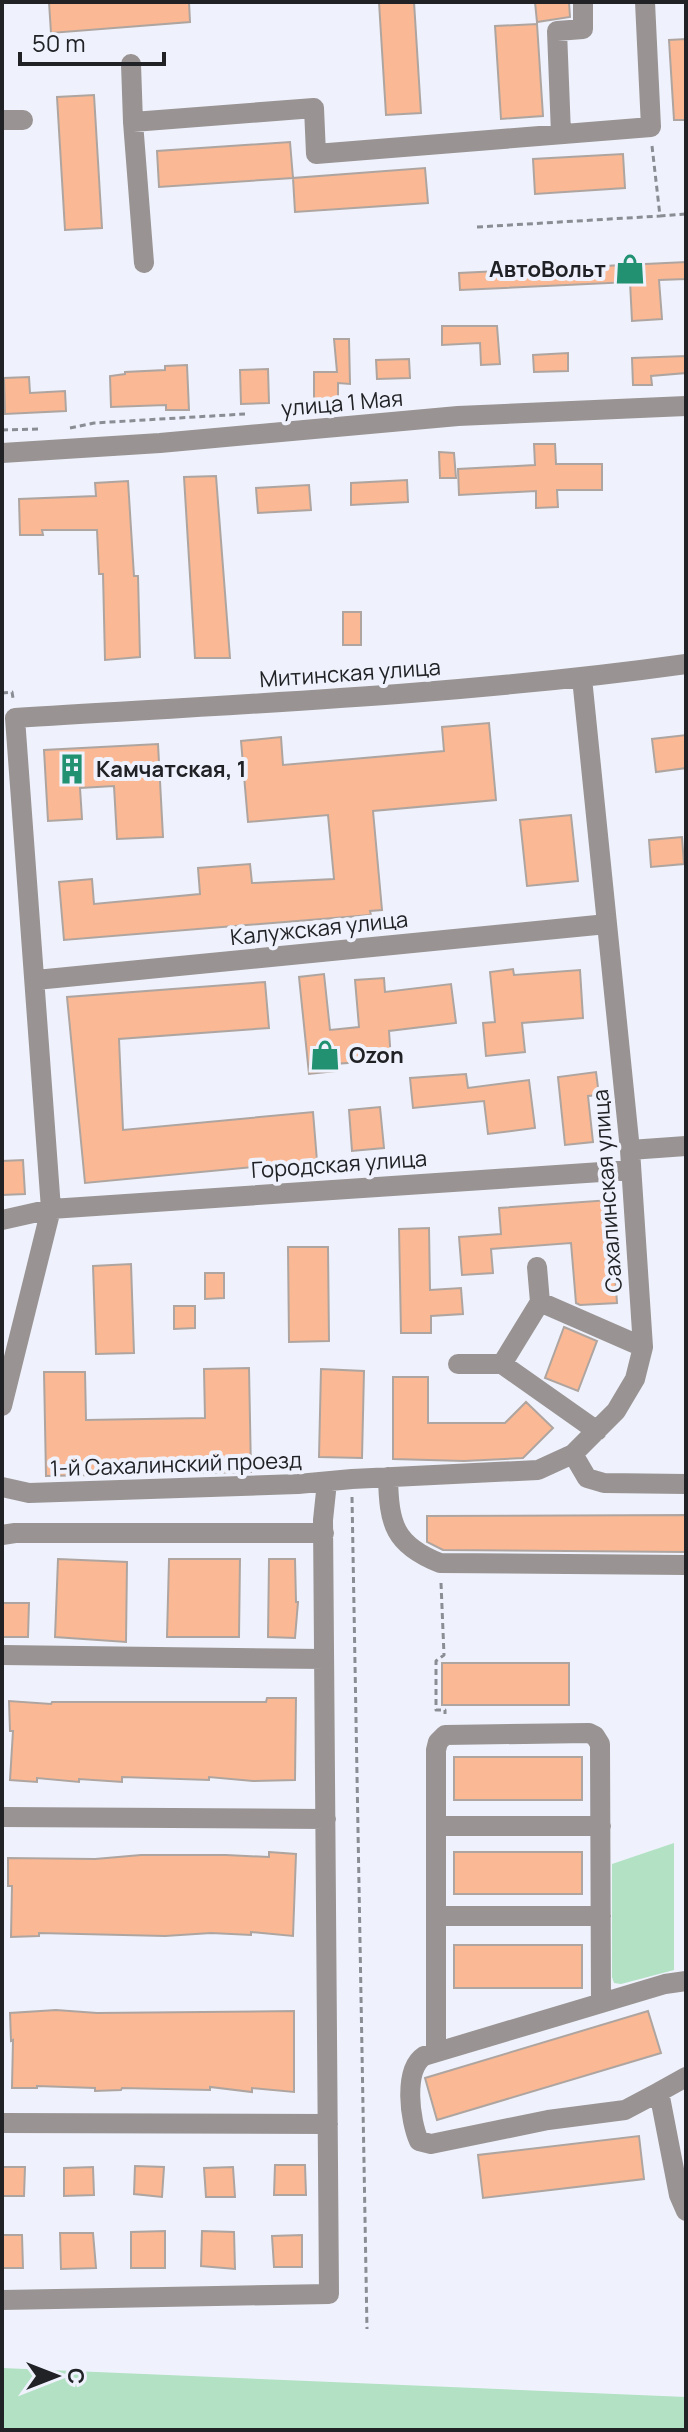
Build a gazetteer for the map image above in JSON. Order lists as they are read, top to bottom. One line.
{"streets":{"street":["улица 1 Мая","Митинская улица","Калужская улица","Городская улица","Сахалинская улица","1-й Сахалинский проезд"]},"crossings":[["Митинская улица","Калужская улица"],["Митинская улица","Сахалинская улица"],["Калужская улица","Сахалинская улица"],["Городская улица","Сахалинская улица"],["Сахалинская улица","1-й Сахалинский проезд"]],"places":{"shop":["АвтоВольт","Ozon"],"building":["Камчатская, 1"]},"scale_bar":"50 m","north":"right"}
